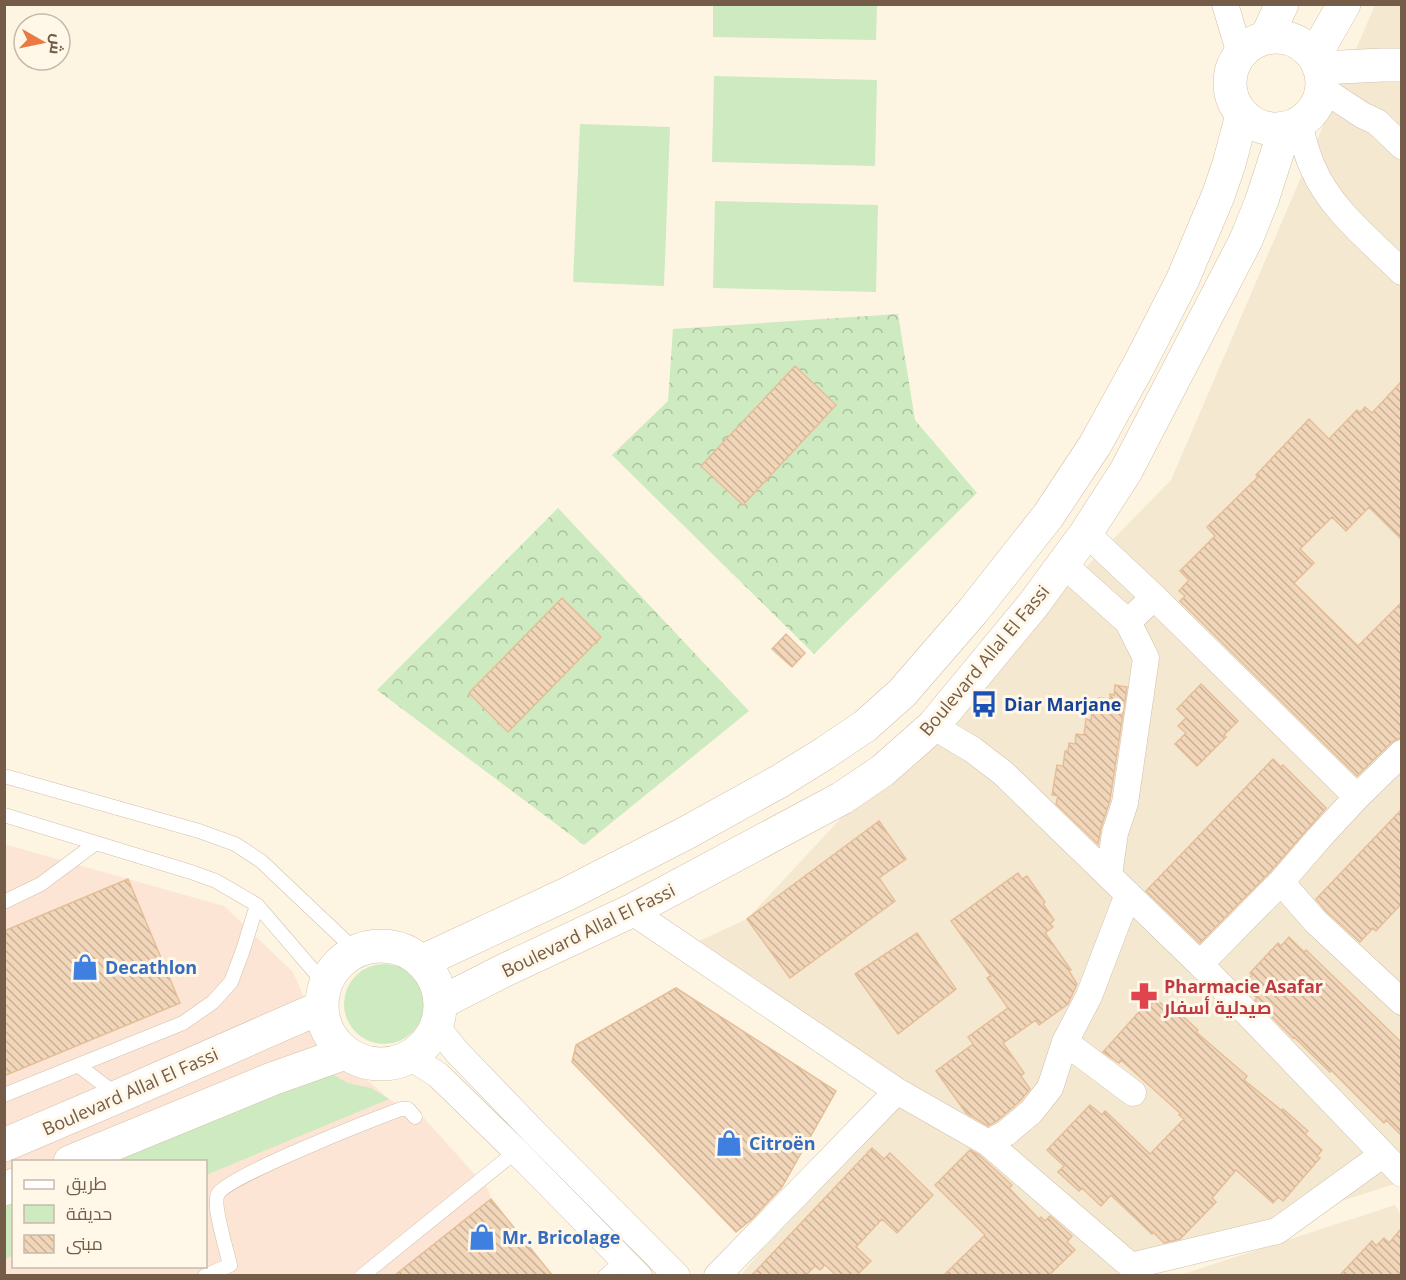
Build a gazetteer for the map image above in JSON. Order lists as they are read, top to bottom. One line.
{"streets":{"main road":["Boulevard Allal El Fassi"]},"places":{"bus stop":["Diar Marjane"],"shop":["Decathlon","Citroën","Mr. Bricolage"],"pharmacy":["Pharmacie Asafar صيدلية أسفار"]},"legend":["طريق","حديقة","مبنى"],"north":"right"}
